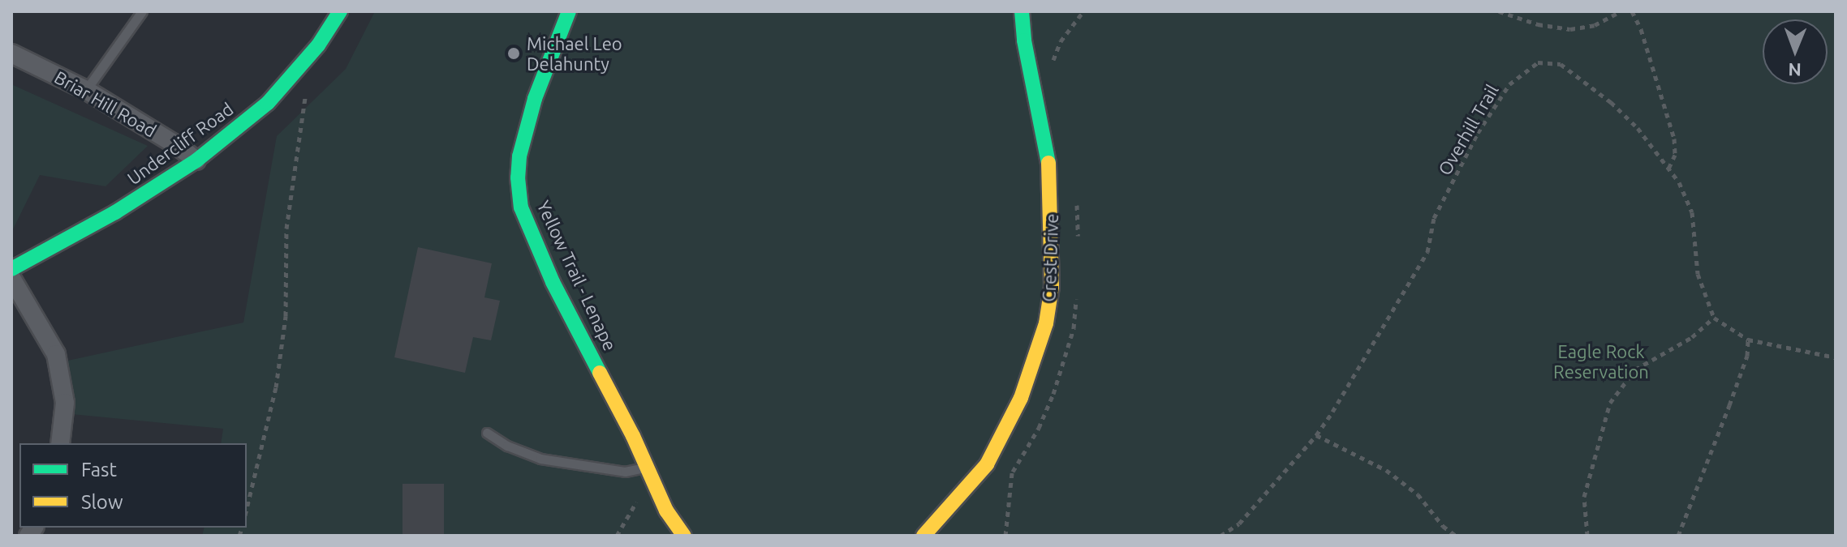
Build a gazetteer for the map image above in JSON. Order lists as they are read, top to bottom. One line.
{"streets":{"street":["Briar Hill Road","Undercliff Road","Crest Drive"],"path":["Overhill Trail"]},"crossings":[["Briar Hill Road","Undercliff Road"]],"parks":["Eagle Rock Reservation"],"places":["Michael Leo Delahunty"],"legend":["Fast","Slow"],"north":"bottom"}
